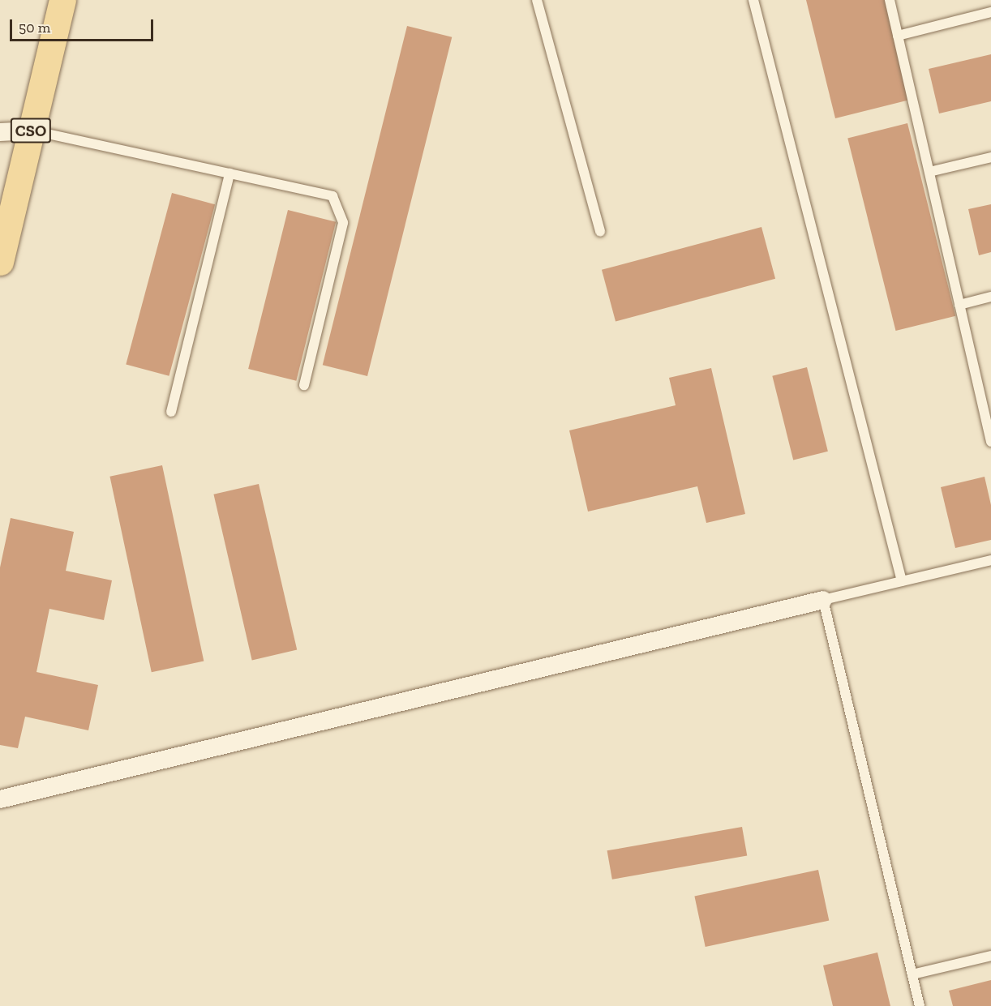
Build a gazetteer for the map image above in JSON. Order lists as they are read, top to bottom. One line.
{"streets":{"main road":["CSO"]},"scale_bar":"50 m"}
